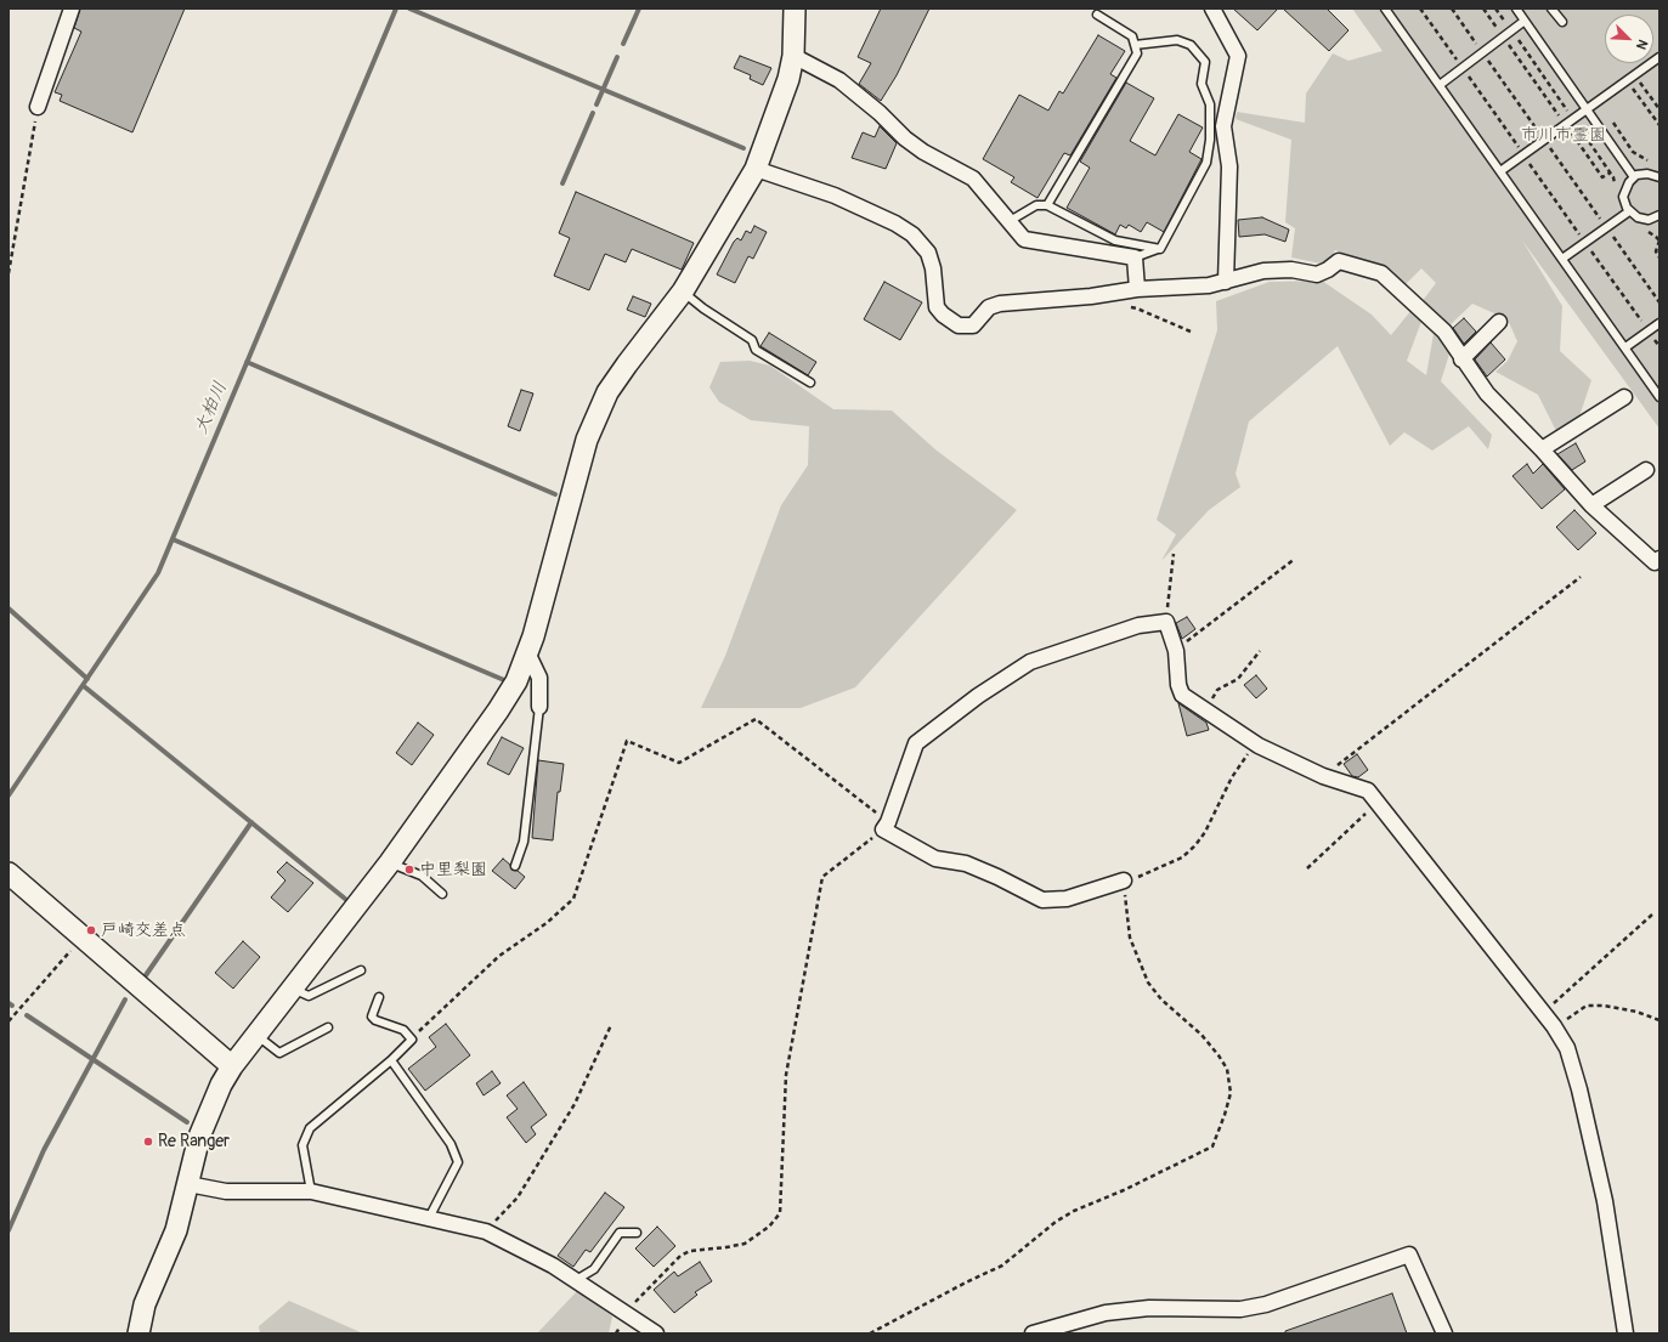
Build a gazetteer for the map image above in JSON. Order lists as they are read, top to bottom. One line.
{"water":["大柏川"],"parks":["市川市霊園"],"places":["中里梨園","戸崎交差点","Re Ranger"],"north":"bottom right"}
